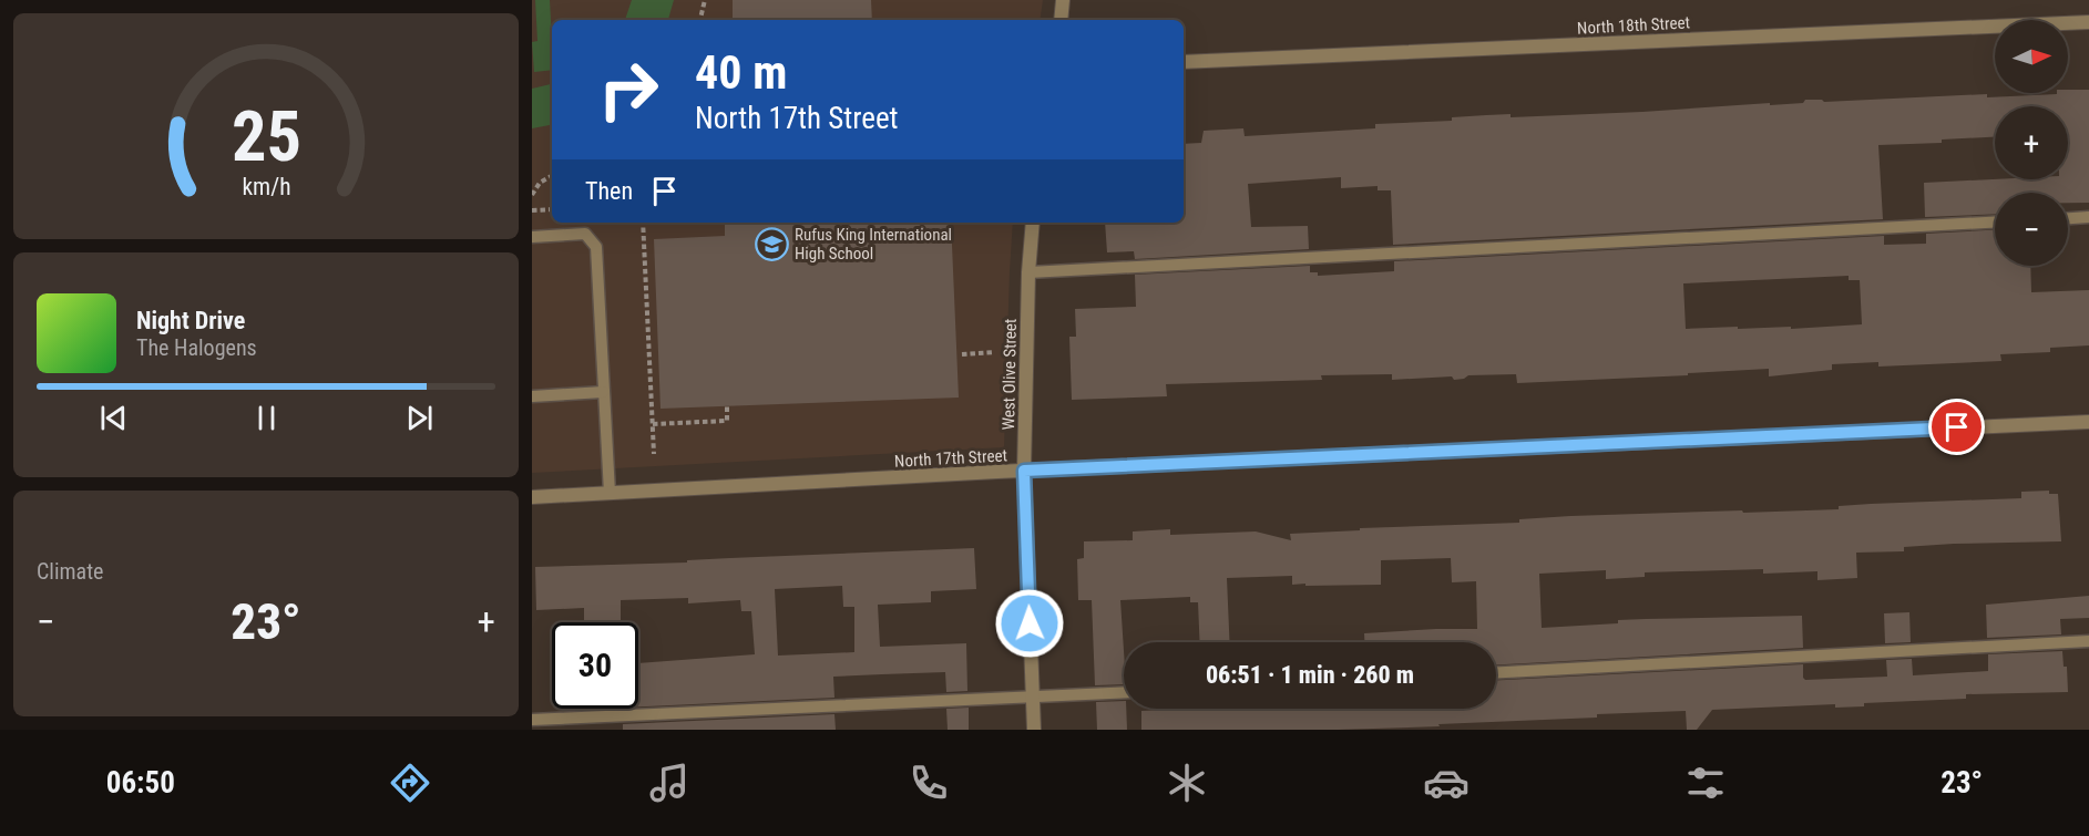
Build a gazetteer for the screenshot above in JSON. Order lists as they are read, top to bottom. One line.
{"streets":{"street":["North 18th Street","West Olive Street","North 17th Street"]},"crossings":[["West Olive Street","North 17th Street"]],"places":{"school or university":["Rufus King International High School"]},"north":"right","page":{"map_buttons":["+","−"],"turn":["40 m","North 17th Street"],"then":"Then","song":["Night Drive","The Halogens"],"tile":"Climate","heat":["−","23°","+"],"limit":"30","trip":"06:51 · 1 min · 260 m","tabs":["06:50","23°"],"gauge":["25","km/h"]}}
